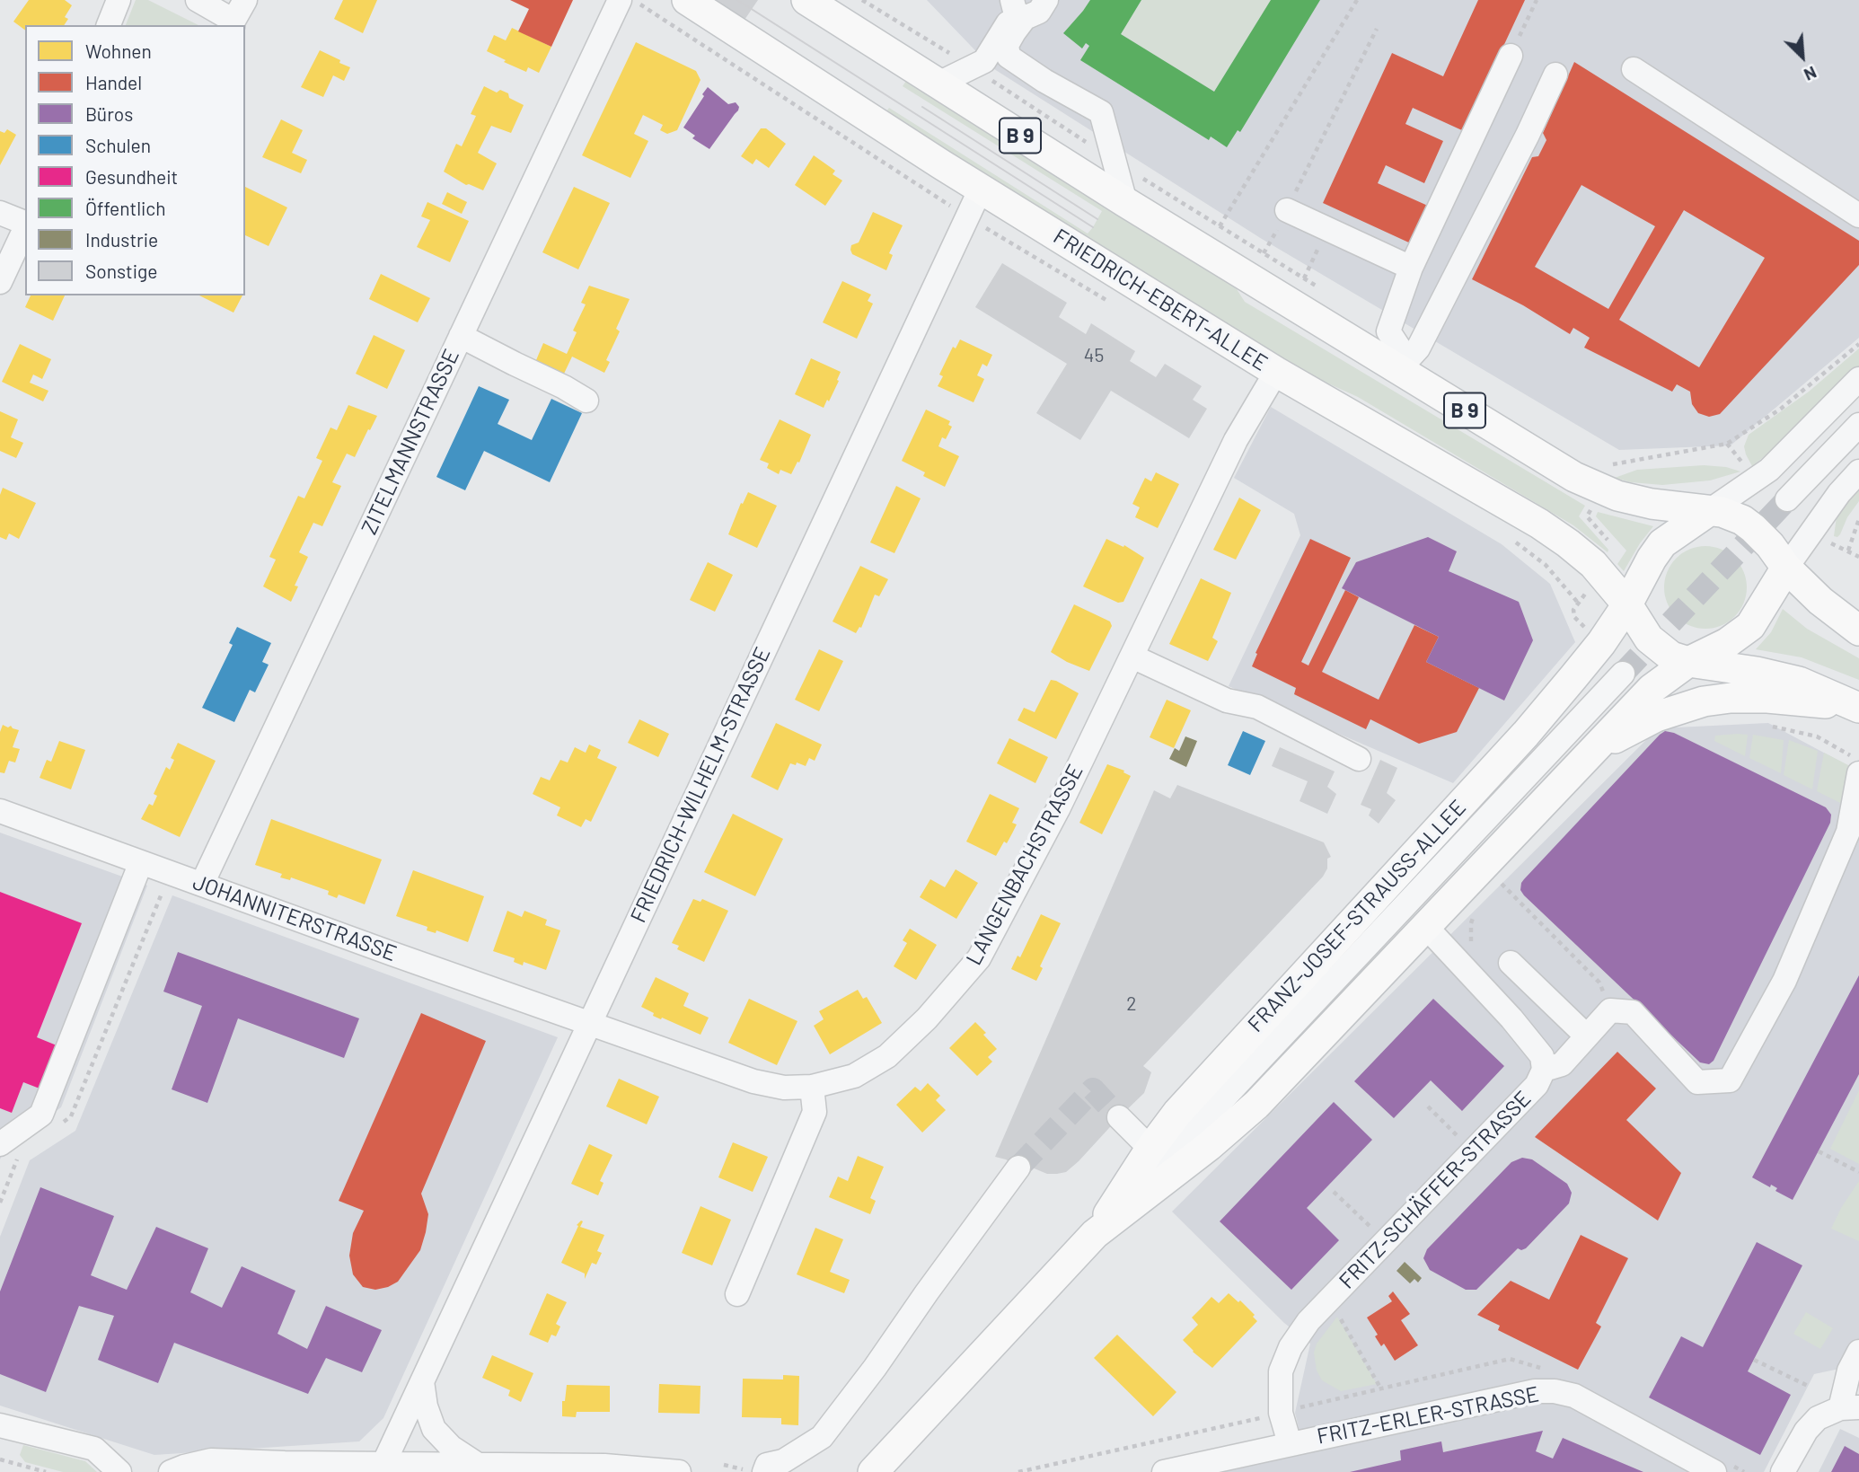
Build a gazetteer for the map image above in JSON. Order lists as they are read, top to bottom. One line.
{"streets":{"main road":["B 9","FRIEDRICH-EBERT-ALLEE","FRANZ-JOSEF-STRAUSS-ALLEE"],"street":["ZITELMANNSTRASSE","FRIEDRICH-WILHELM-STRASSE","LANGENBACHSTRASSE","JOHANNITERSTRASSE","FRITZ-SCHÄFFER-STRASSE","FRITZ-ERLER-STRASSE"]},"crossings":[["B 9","FRIEDRICH-EBERT-ALLEE"],["B 9","FRANZ-JOSEF-STRAUSS-ALLEE"],["FRIEDRICH-EBERT-ALLEE","FRIEDRICH-WILHELM-STRASSE"],["FRIEDRICH-EBERT-ALLEE","LANGENBACHSTRASSE"],["FRIEDRICH-EBERT-ALLEE","FRANZ-JOSEF-STRAUSS-ALLEE"],["ZITELMANNSTRASSE","JOHANNITERSTRASSE"],["FRIEDRICH-WILHELM-STRASSE","LANGENBACHSTRASSE"],["FRIEDRICH-WILHELM-STRASSE","JOHANNITERSTRASSE"],["LANGENBACHSTRASSE","JOHANNITERSTRASSE"],["FRANZ-JOSEF-STRAUSS-ALLEE","FRITZ-SCHÄFFER-STRASSE"],["FRITZ-SCHÄFFER-STRASSE","FRITZ-ERLER-STRASSE"]],"house_numbers":["45","2"],"legend":["Wohnen","Handel","Büros","Schulen","Gesundheit","Öffentlich","Industrie","Sonstige"],"north":"bottom right"}
